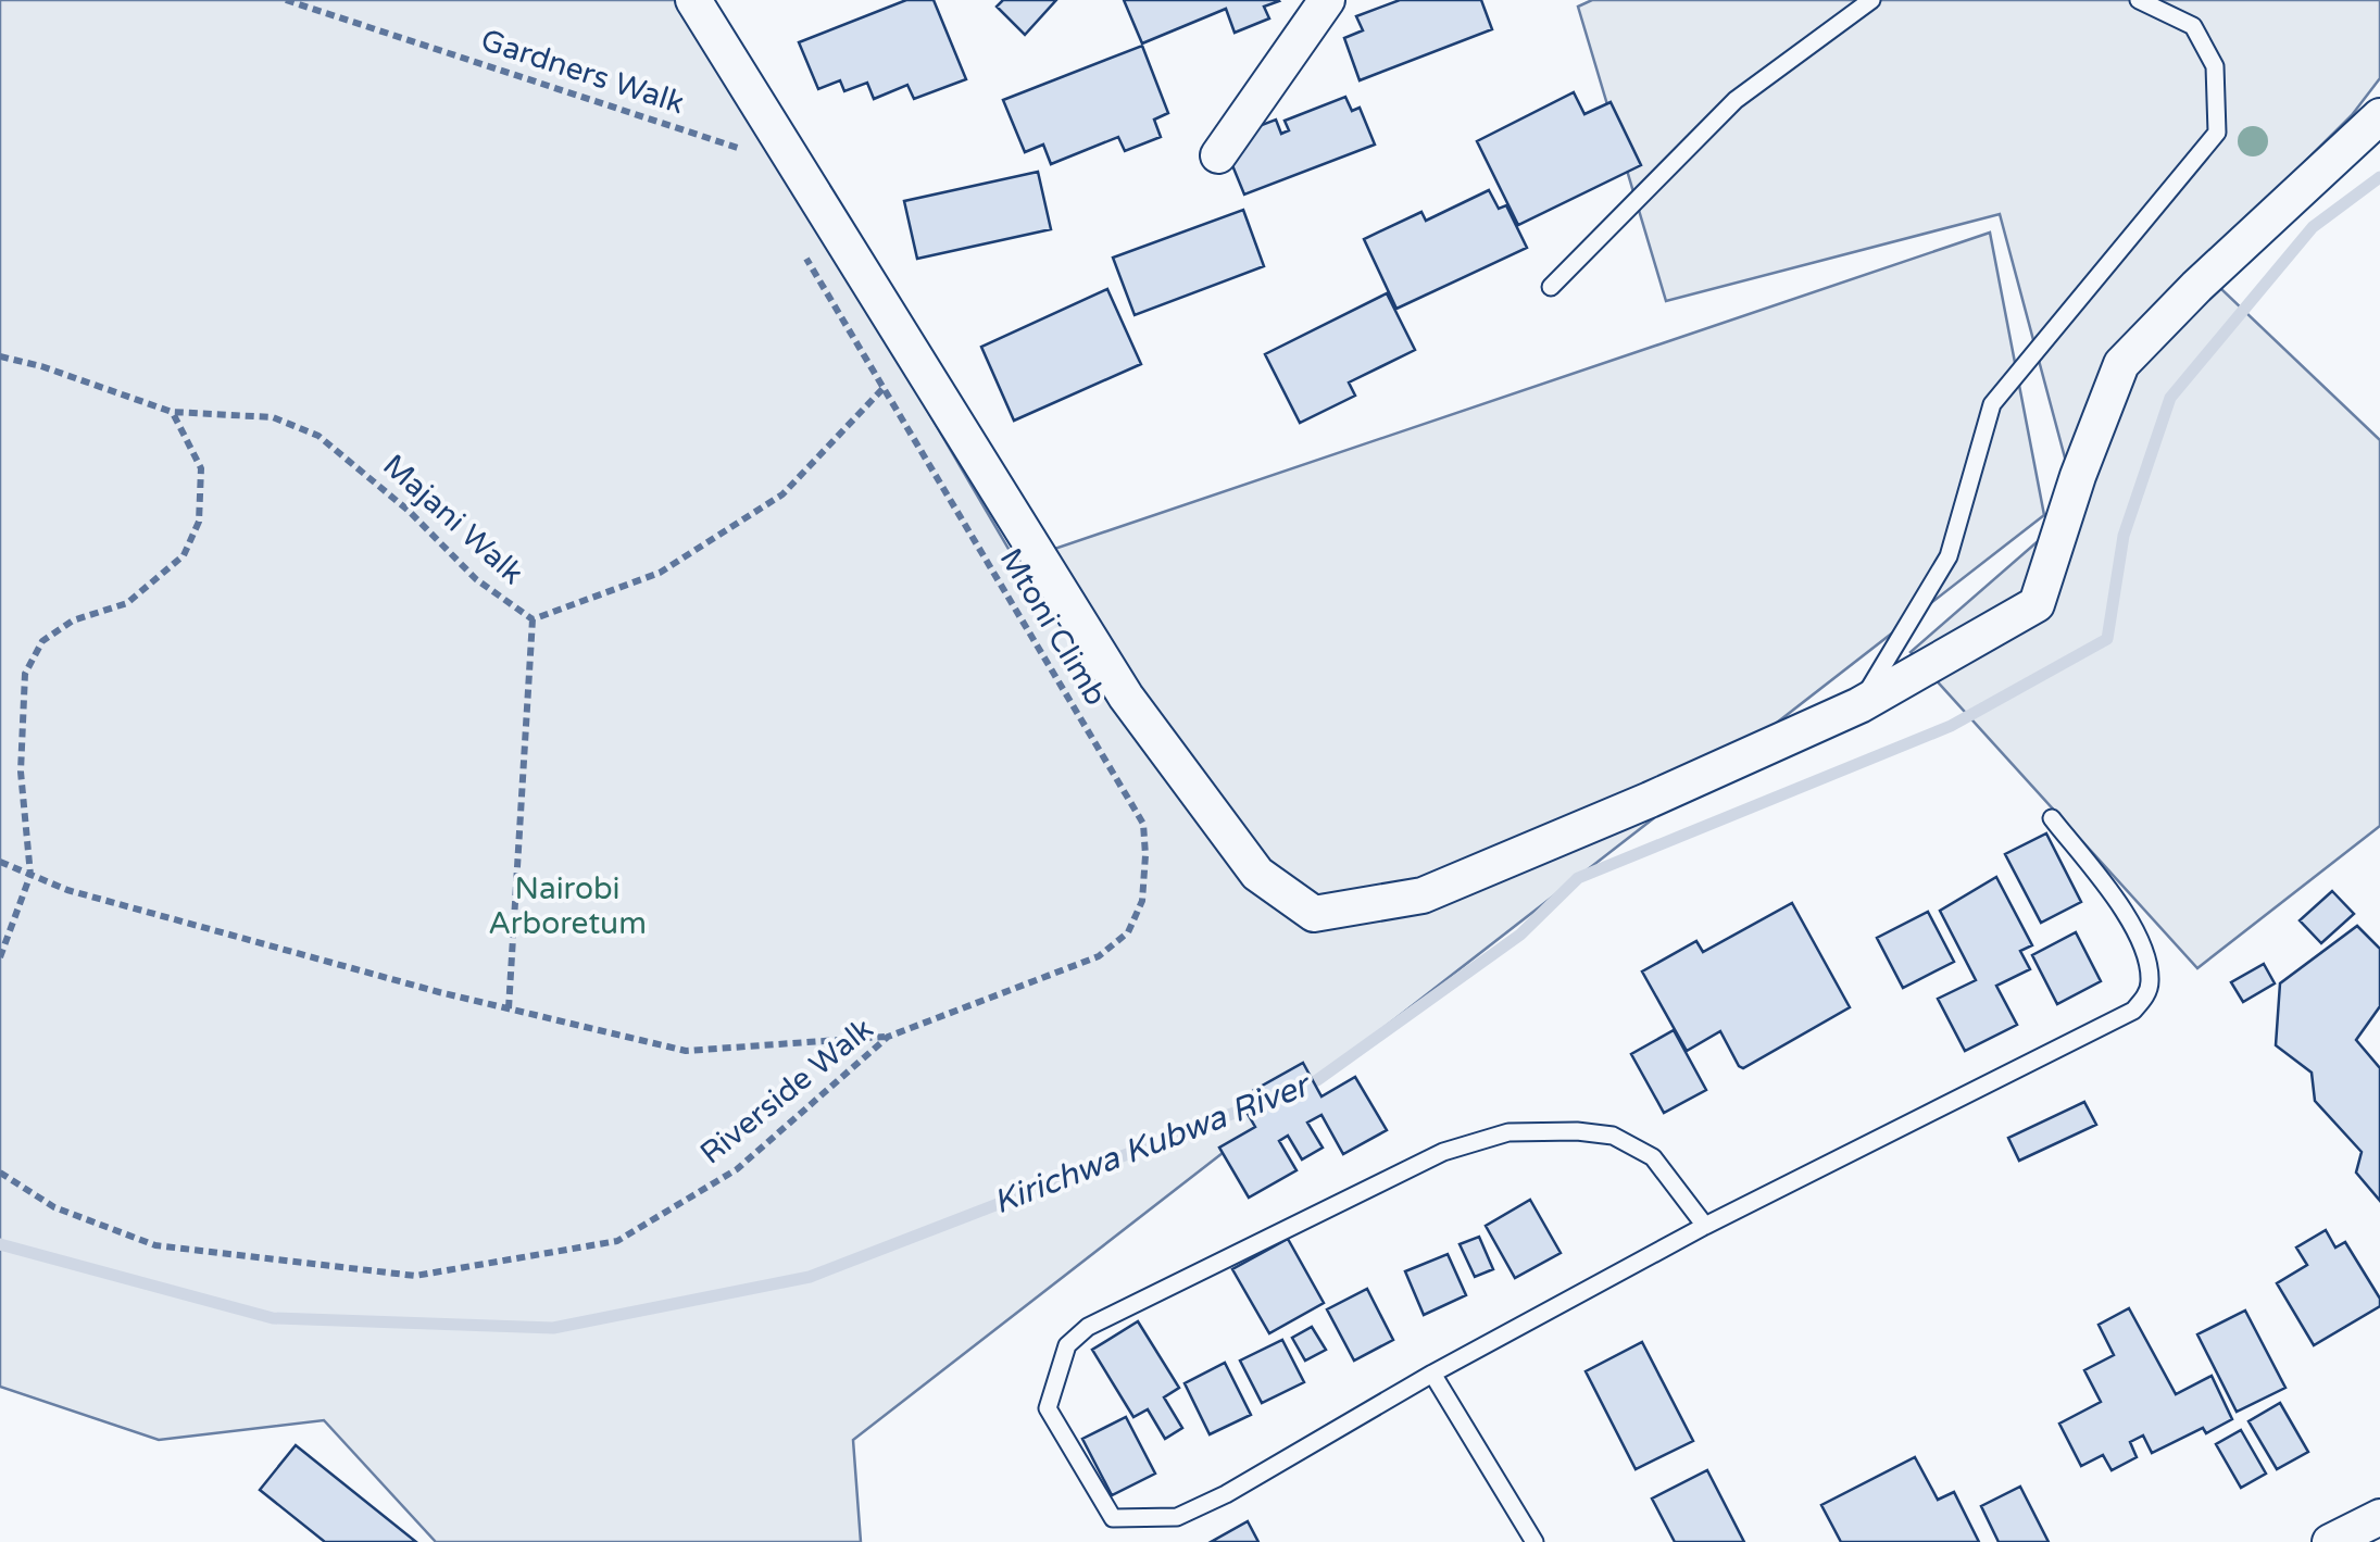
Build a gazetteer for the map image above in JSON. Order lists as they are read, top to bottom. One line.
{"streets":{"path":["Gardners Walk","Majani Walk","Mtoni Climb","Riverside Walk"]},"crossings":[["Majani Walk","Mtoni Climb"],["Mtoni Climb","Riverside Walk"]],"water":["Kirichwa Kubwa River"],"parks":["Nairobi Arboretum"]}
